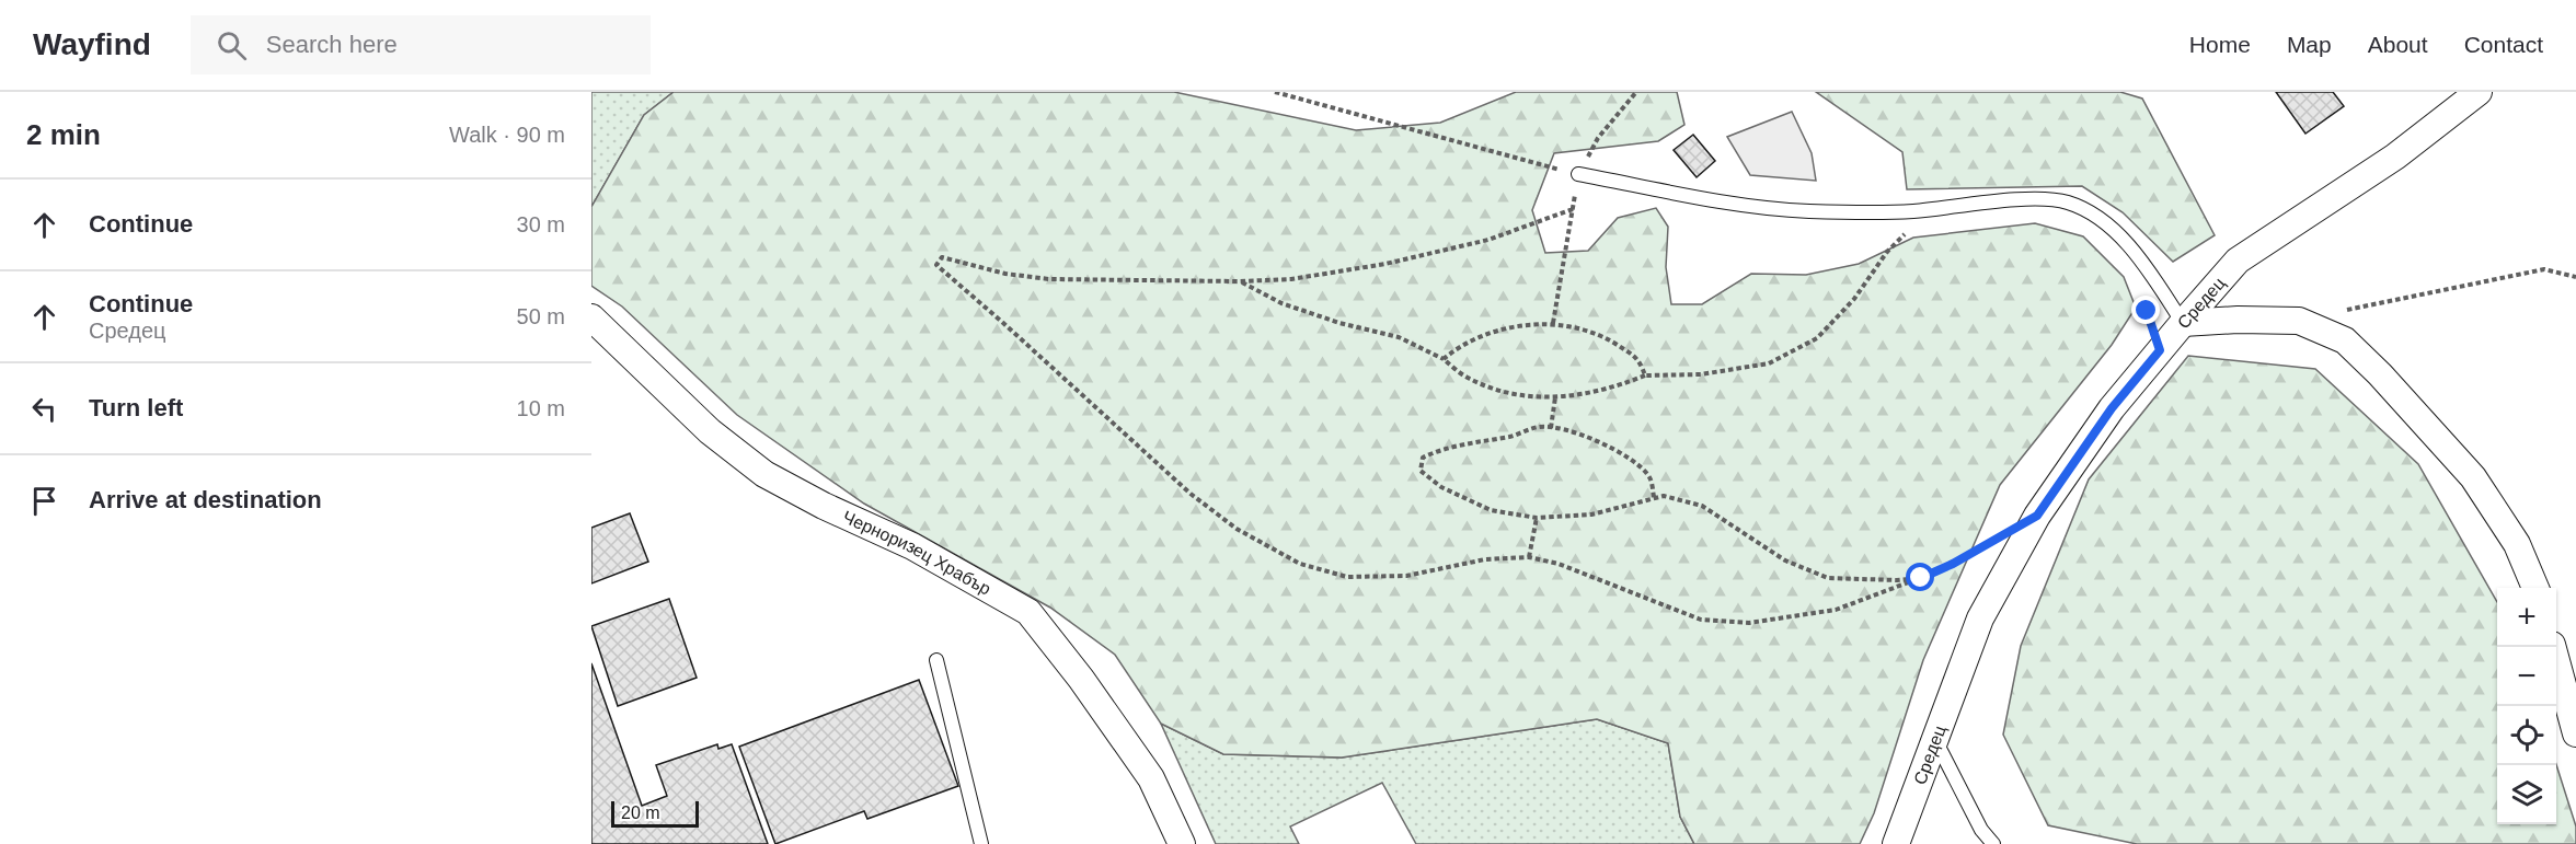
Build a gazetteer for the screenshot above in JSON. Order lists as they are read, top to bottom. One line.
{"streets":{"street":["Средец","Черноризец Храбър"]},"scale_bar":"20 m","page":{"header":"Wayfind","search":"Search here","nav":["Home","Map","About","Contact"],"heading":["2 min","Walk · 90 m"],"list":[["Continue","30 m"],["Continue","Средец","50 m"],["Turn left","10 m"],"Arrive at destination"],"map_buttons":["+","−"],"scale":"20 m"}}
